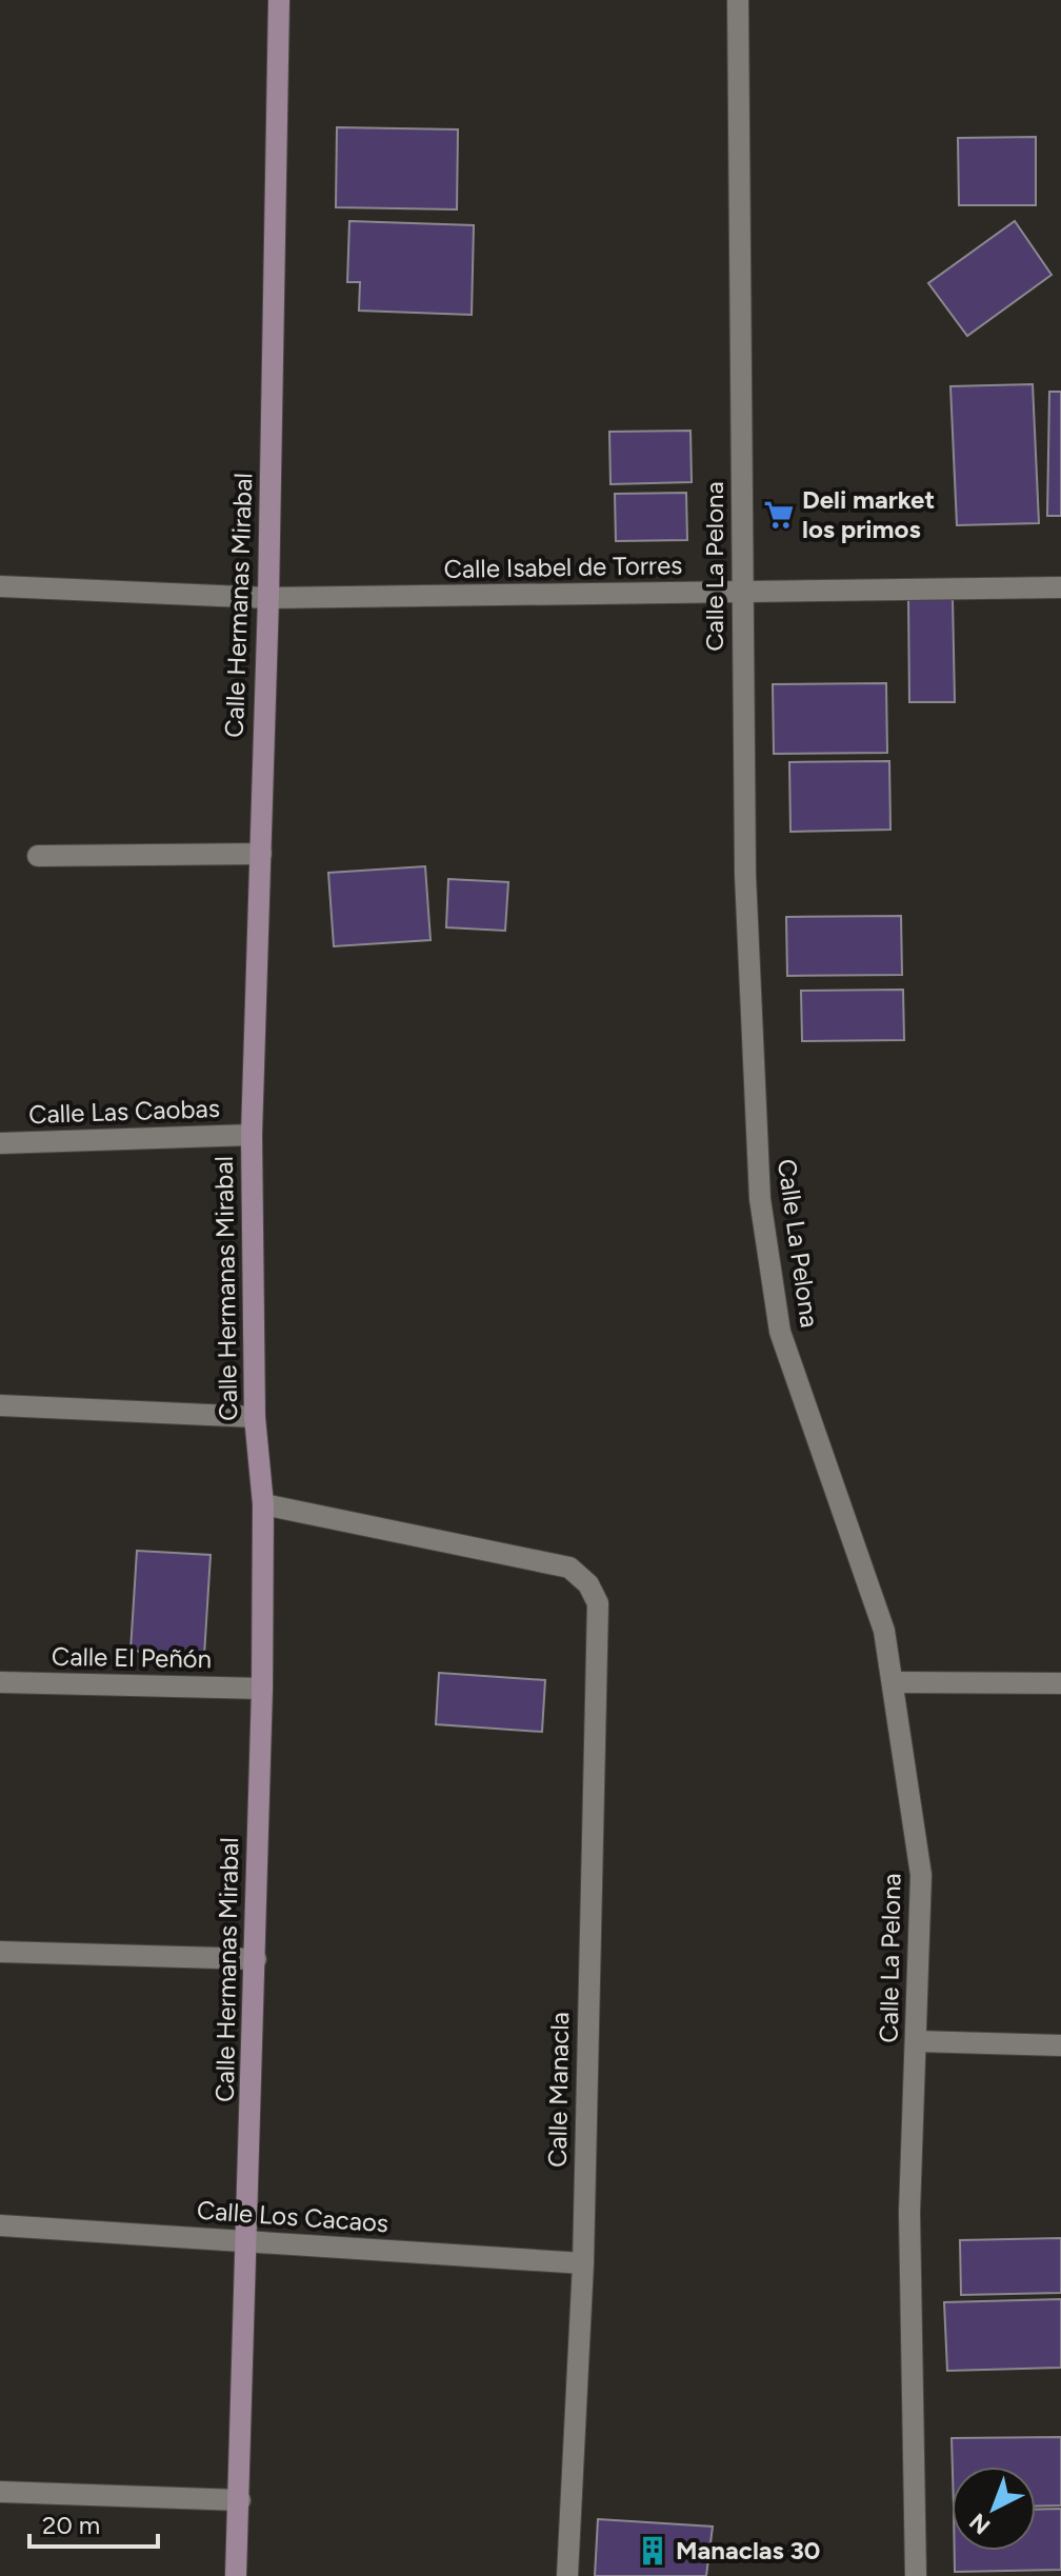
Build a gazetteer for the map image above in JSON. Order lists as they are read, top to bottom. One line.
{"streets":{"street":["Calle La Pelona","Calle Isabel de Torres","Calle Hermanas Mirabal","Calle Las Caobas","Calle El Peñón","Calle Manacla","Calle Los Cacaos"]},"crossings":[["Calle La Pelona","Calle Isabel de Torres"],["Calle Isabel de Torres","Calle Hermanas Mirabal"],["Calle Hermanas Mirabal","Calle Las Caobas"],["Calle Hermanas Mirabal","Calle El Peñón"],["Calle Hermanas Mirabal","Calle Manacla"],["Calle Hermanas Mirabal","Calle Los Cacaos"],["Calle Manacla","Calle Los Cacaos"]],"places":{"supermarket":["Deli market los primos"],"building":["Manaclas 30"]},"scale_bar":"20 m","north":"bottom left"}
